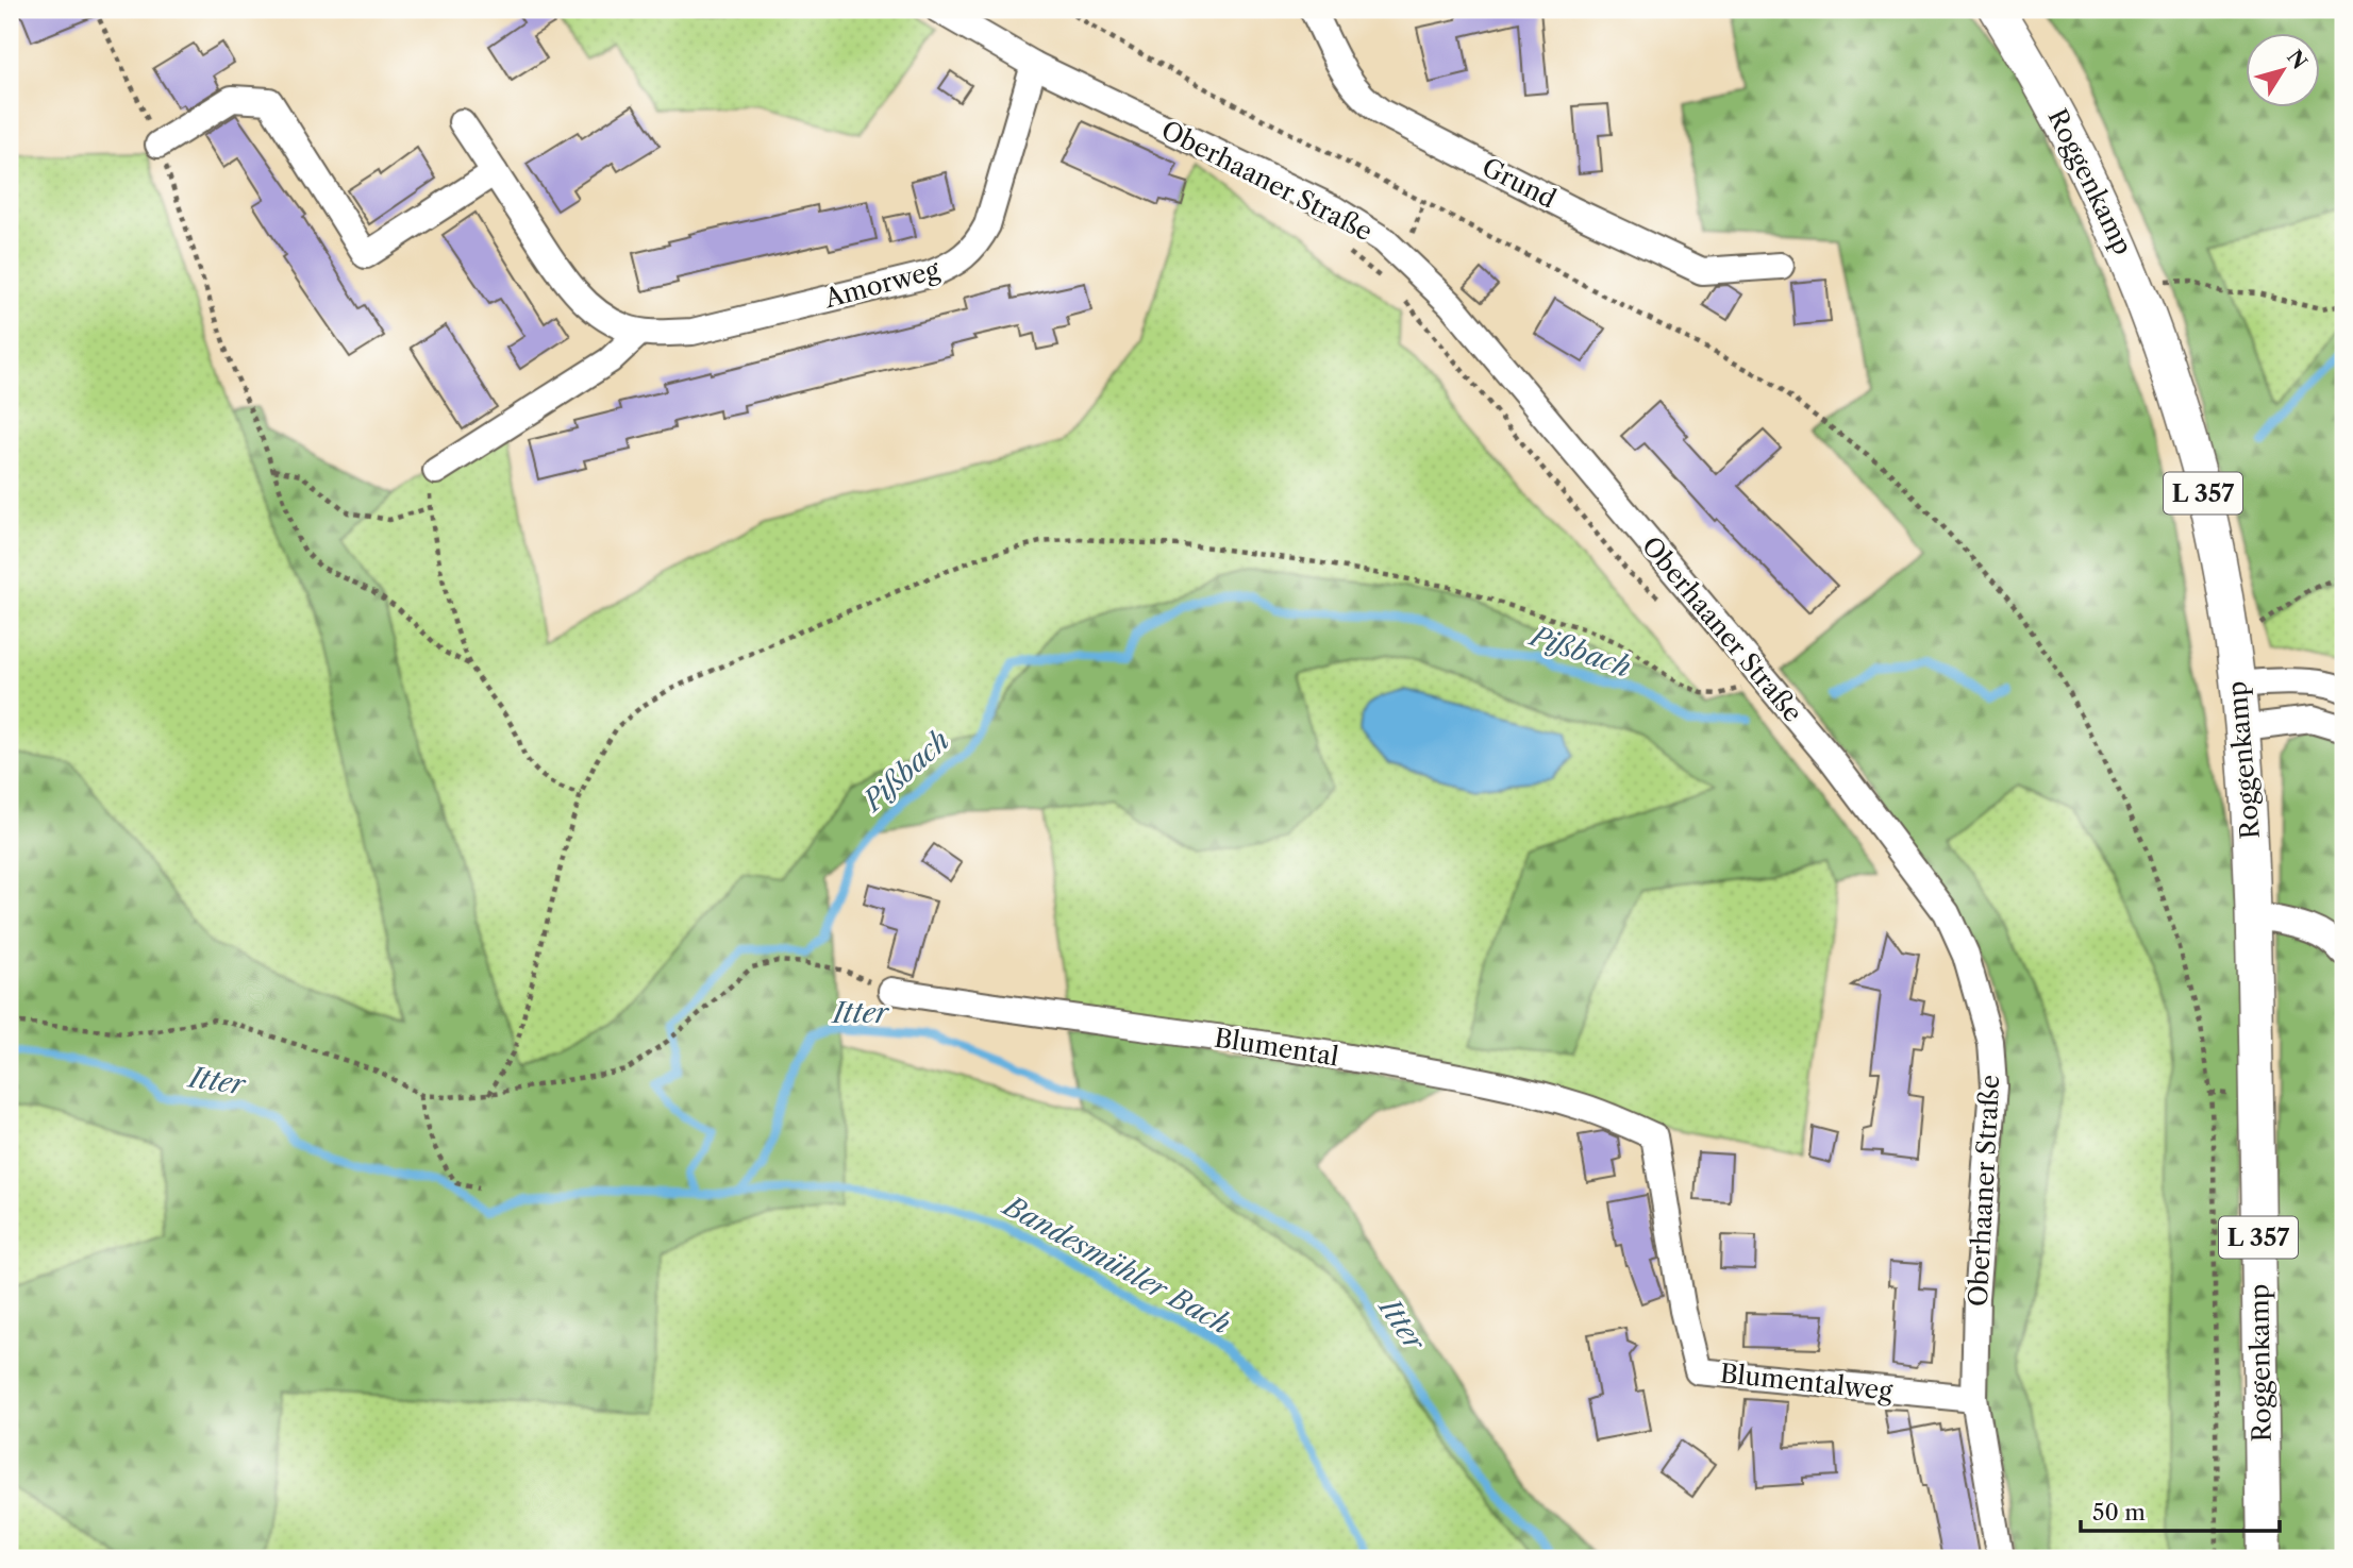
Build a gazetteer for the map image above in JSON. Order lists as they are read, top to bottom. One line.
{"streets":{"main road":["Roggenkamp","L 357"],"street":["Oberhaaner Straße","Grund","Amorweg","Blumental","Blumentalweg"]},"crossings":[["Oberhaaner Straße","Amorweg"],["Oberhaaner Straße","Blumentalweg"],["Blumental","Blumentalweg"]],"water":["Pißbach","Itter","Bandesmühler Bach"],"scale_bar":"50 m","north":"top right"}
